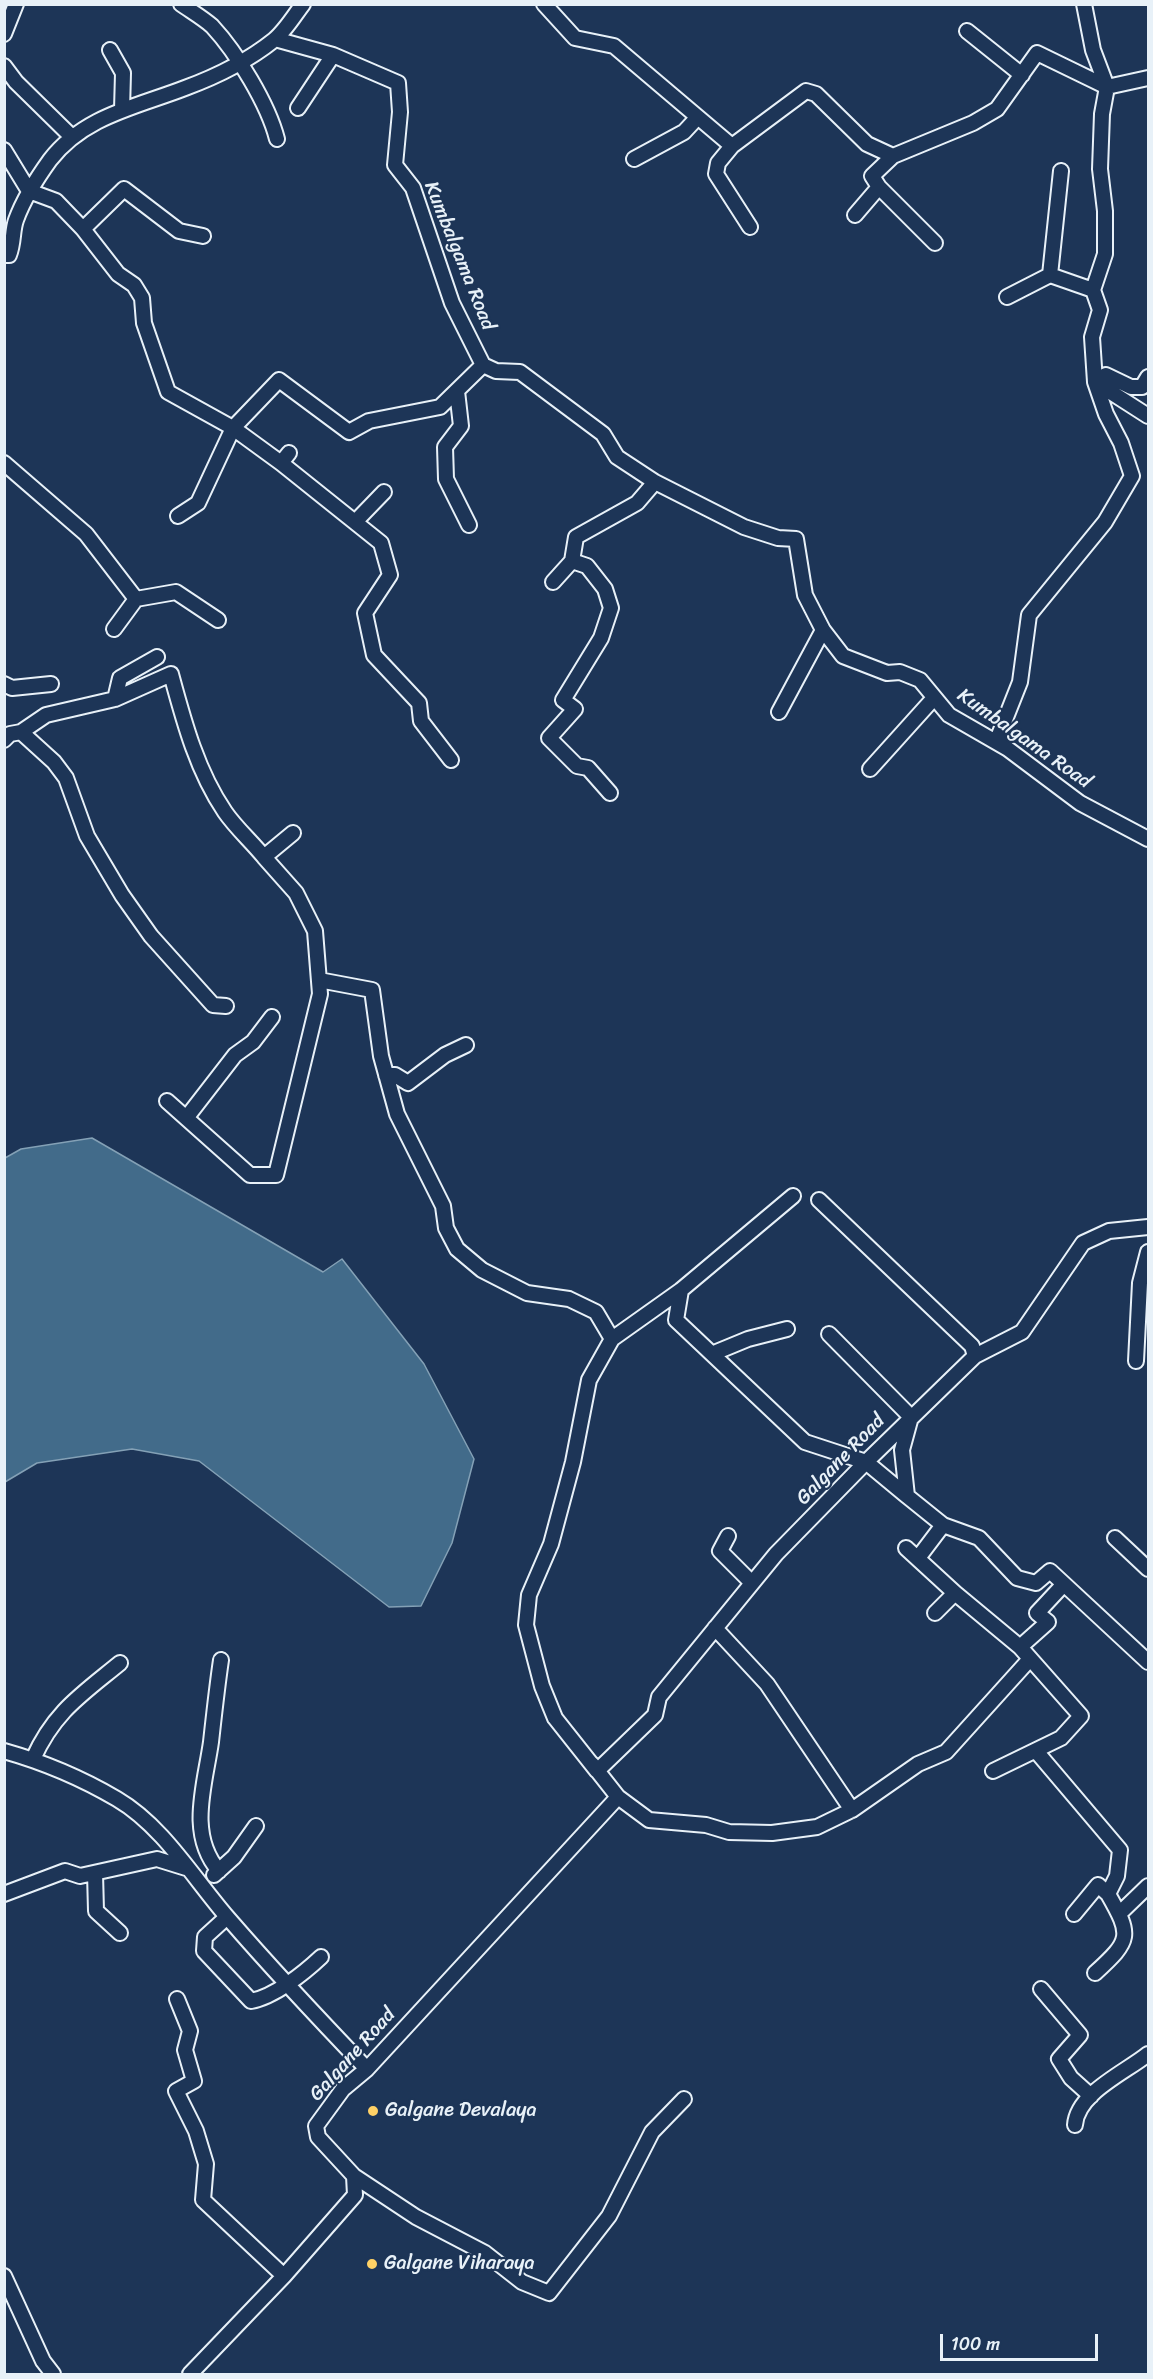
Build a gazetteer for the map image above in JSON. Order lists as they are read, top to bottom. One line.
{"streets":{"street":["Kumbalgama Road","Galgane Road"]},"places":["Galgane Devalaya","Galgane Viharaya"],"scale_bar":"100 m"}
